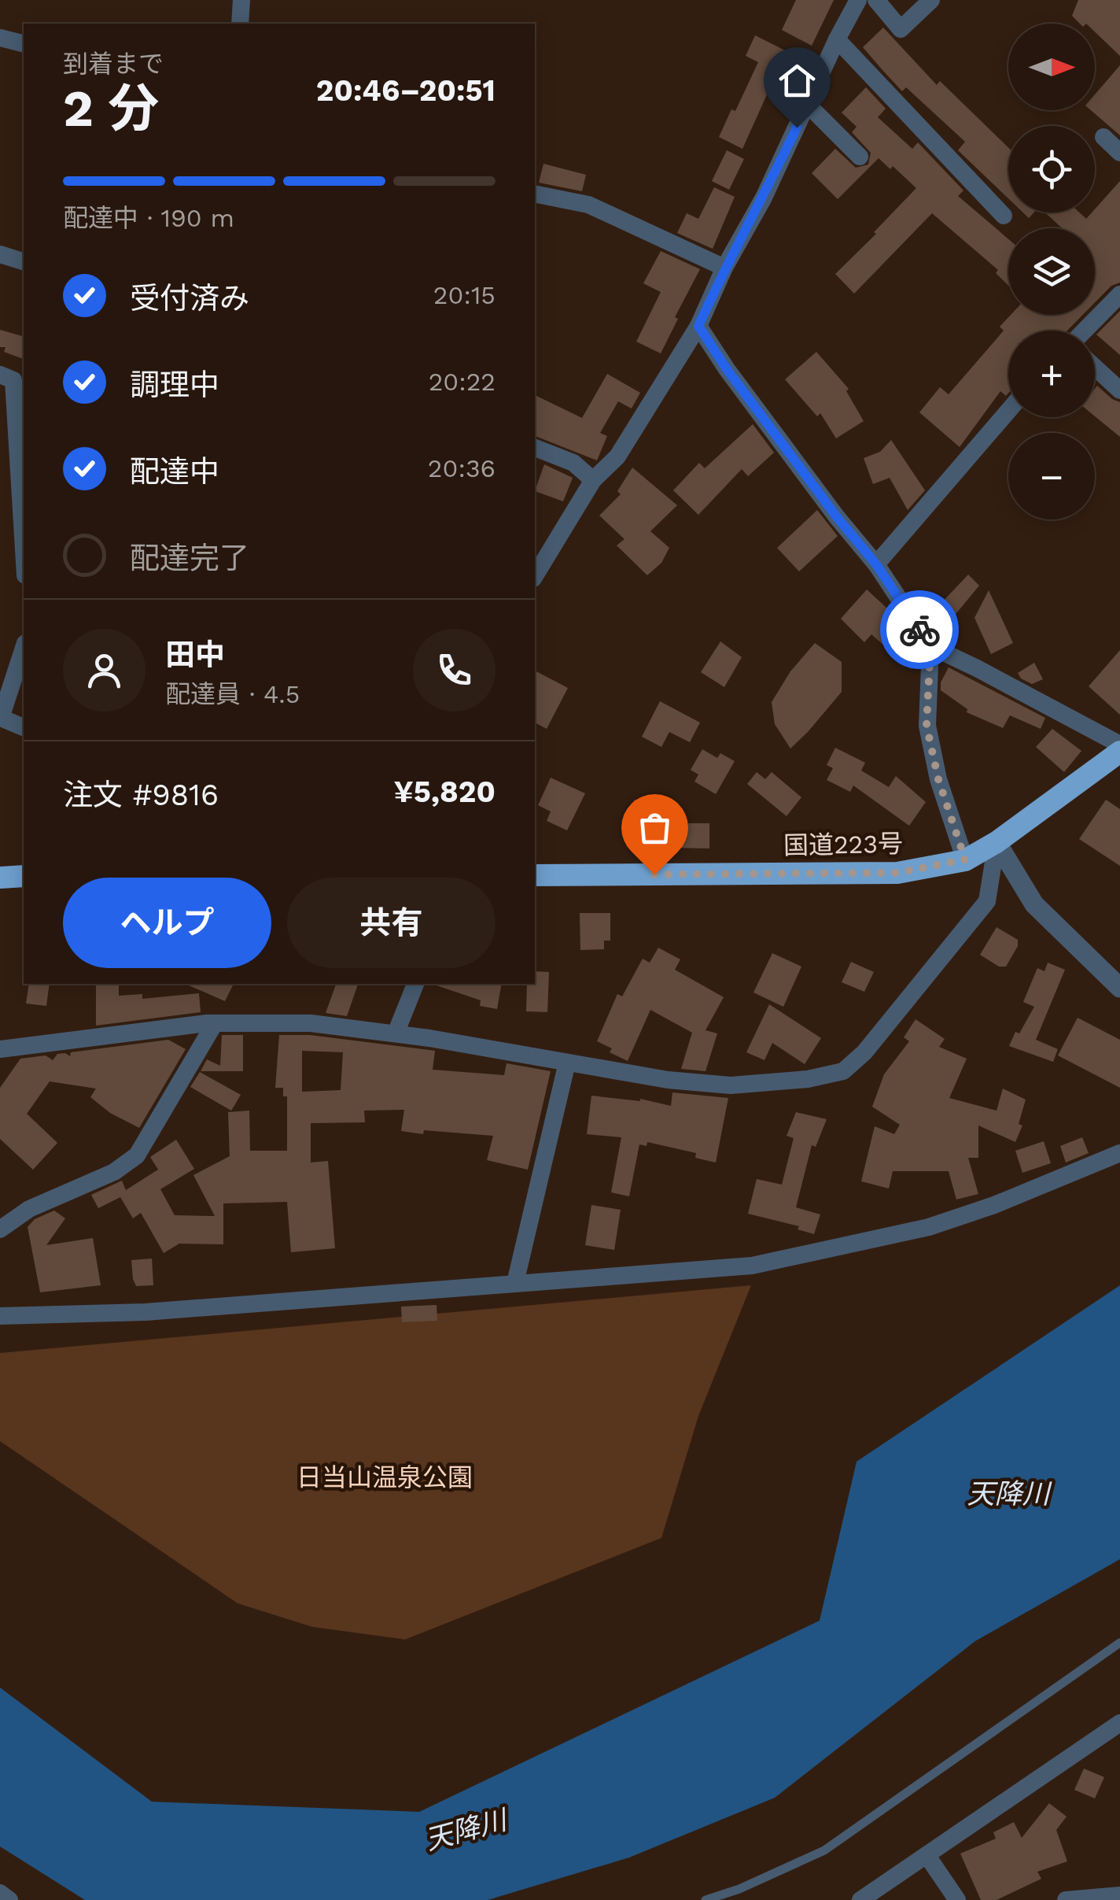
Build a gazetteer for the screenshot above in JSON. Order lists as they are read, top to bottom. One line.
{"streets":{"highway":["国道223号"]},"water":["天降川"],"parks":["日当山温泉公園"],"north":"right","page":{"map_buttons":["+","−"],"heading":["2 分","到着まで","20:46–20:51"],"panel":["田中","配達員 · 4.5","注文 #9816","¥5,820"],"bar":"配達中 · 190 m","list":[["受付済み","20:15"],["調理中","20:22"],["配達中","20:36"],"配達完了"],"buttons":["ヘルプ","共有"]}}
